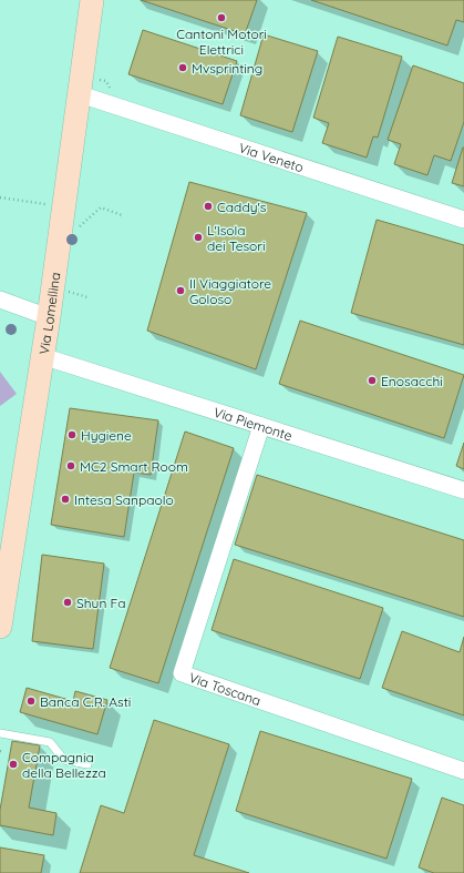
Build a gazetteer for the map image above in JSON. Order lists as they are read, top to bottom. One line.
{"streets":{"main road":["Via Lomellina"],"street":["Via Veneto","Via Piemonte","Via Toscana"]},"crossings":[["Via Veneto","Via Lomellina"],["Via Lomellina","Via Piemonte"],["Via Piemonte","Via Toscana"]],"places":["Cantoni Motori Elettrici","Mvsprinting","Caddy's","L'Isola dei Tesori","Il Viaggiatore Goloso","Enosacchi","Hygiene","MC2 Smart Room","Intesa Sanpaolo","Shun Fa","Banca C.R. Asti","Compagnia della Bellezza"]}
